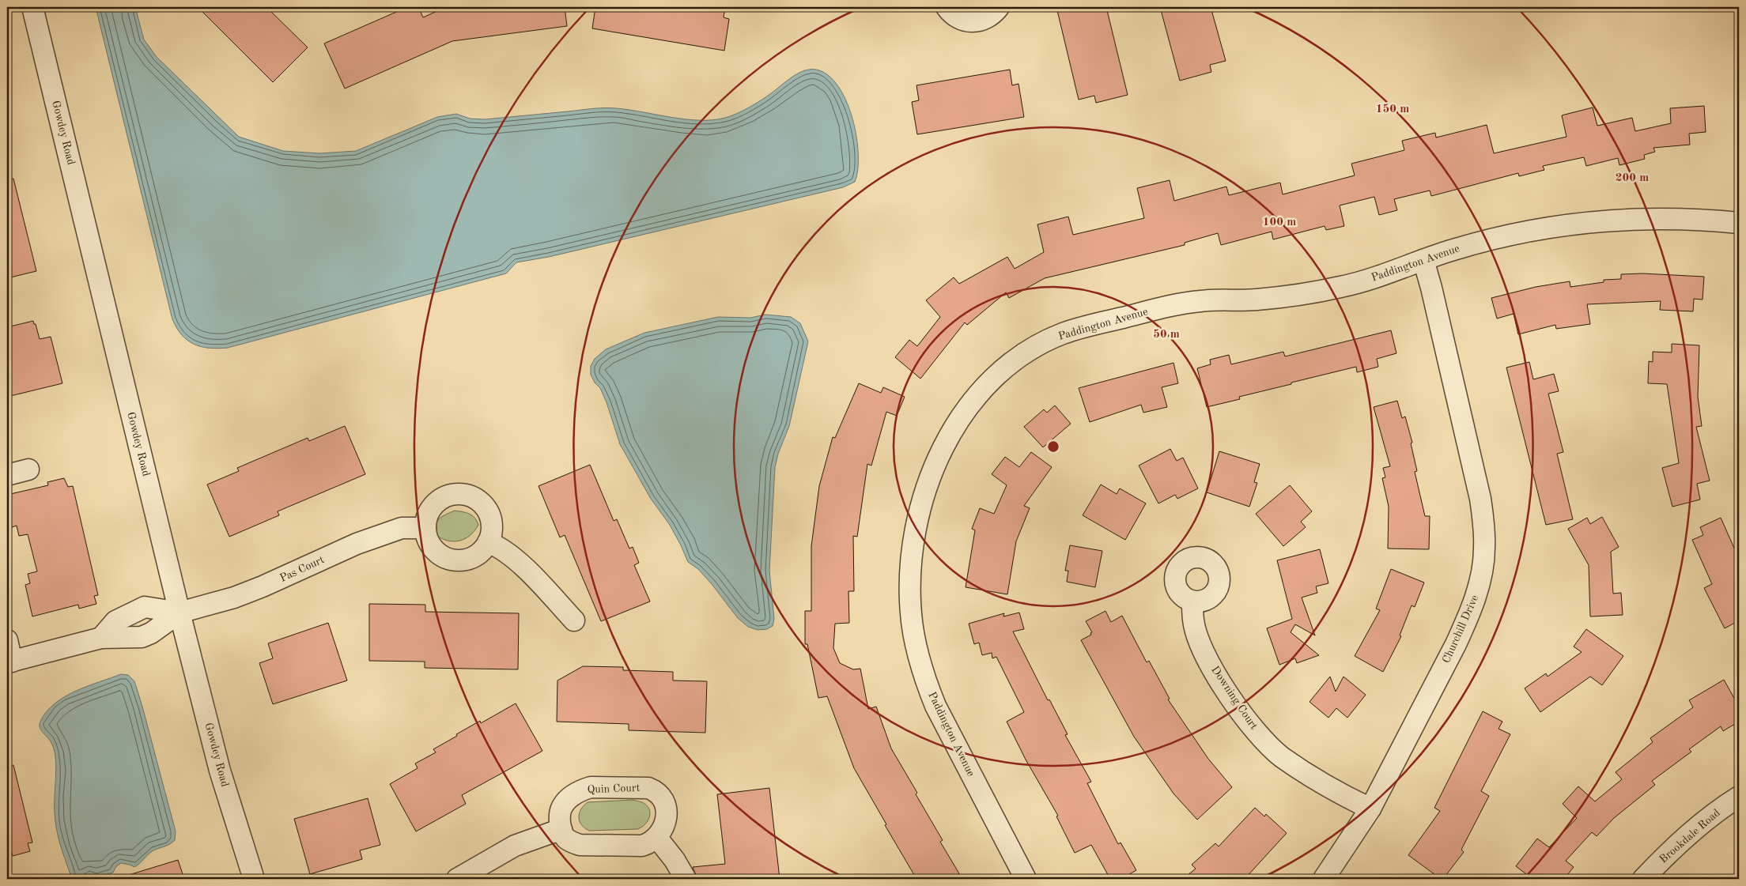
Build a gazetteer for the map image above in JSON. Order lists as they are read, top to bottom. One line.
{"streets":{"street":["Gowdey Road","Paddington Avenue","Pas Court","Churchill Drive","Downing Court","Quin Court","Brookdale Road"]},"crossings":[["Gowdey Road","Pas Court"],["Paddington Avenue","Churchill Drive"],["Churchill Drive","Downing Court"]],"rings":["150 m","200 m","100 m","50 m"]}
